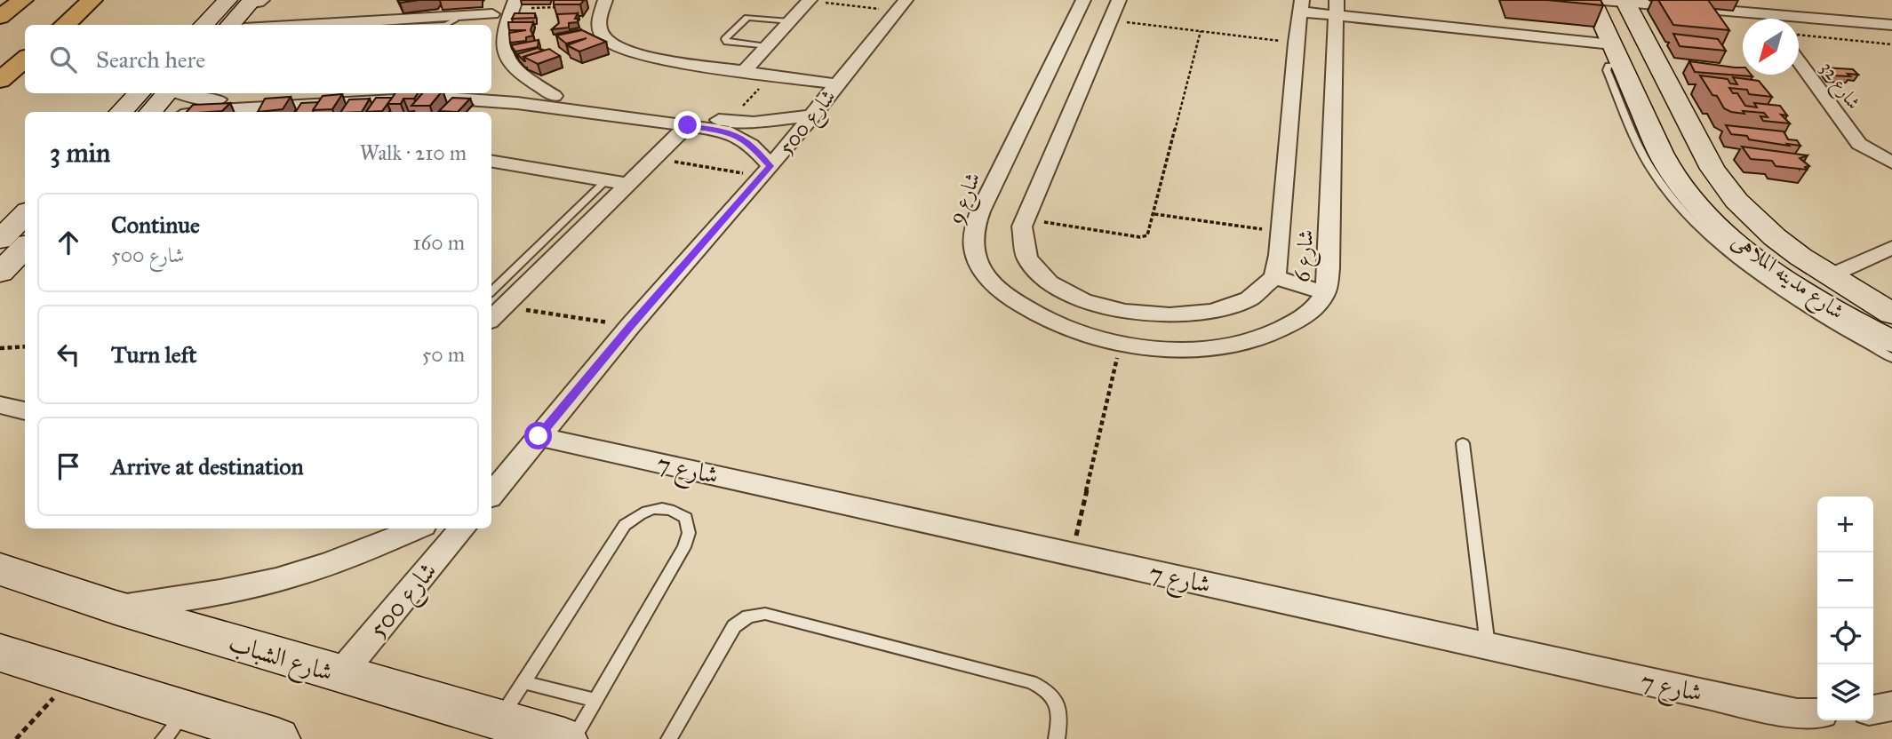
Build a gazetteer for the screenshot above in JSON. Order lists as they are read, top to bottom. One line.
{"streets":{"street":["شارع 32","شارع 500","شارع 9","شارع 6","شارع مدينه الملاهى","شارع 7","شارع الشباب"]},"crossings":[["شارع 500","شارع 7"],["شارع 500","شارع الشباب"],["شارع 9","شارع 6"]],"north":"bottom left","page":{"search":"Search here","heading":["3 min","Walk · 210 m"],"list":[["Continue","شارع 500","160 m"],["Turn left","50 m"],"Arrive at destination"],"map_buttons":["+","−"]}}
